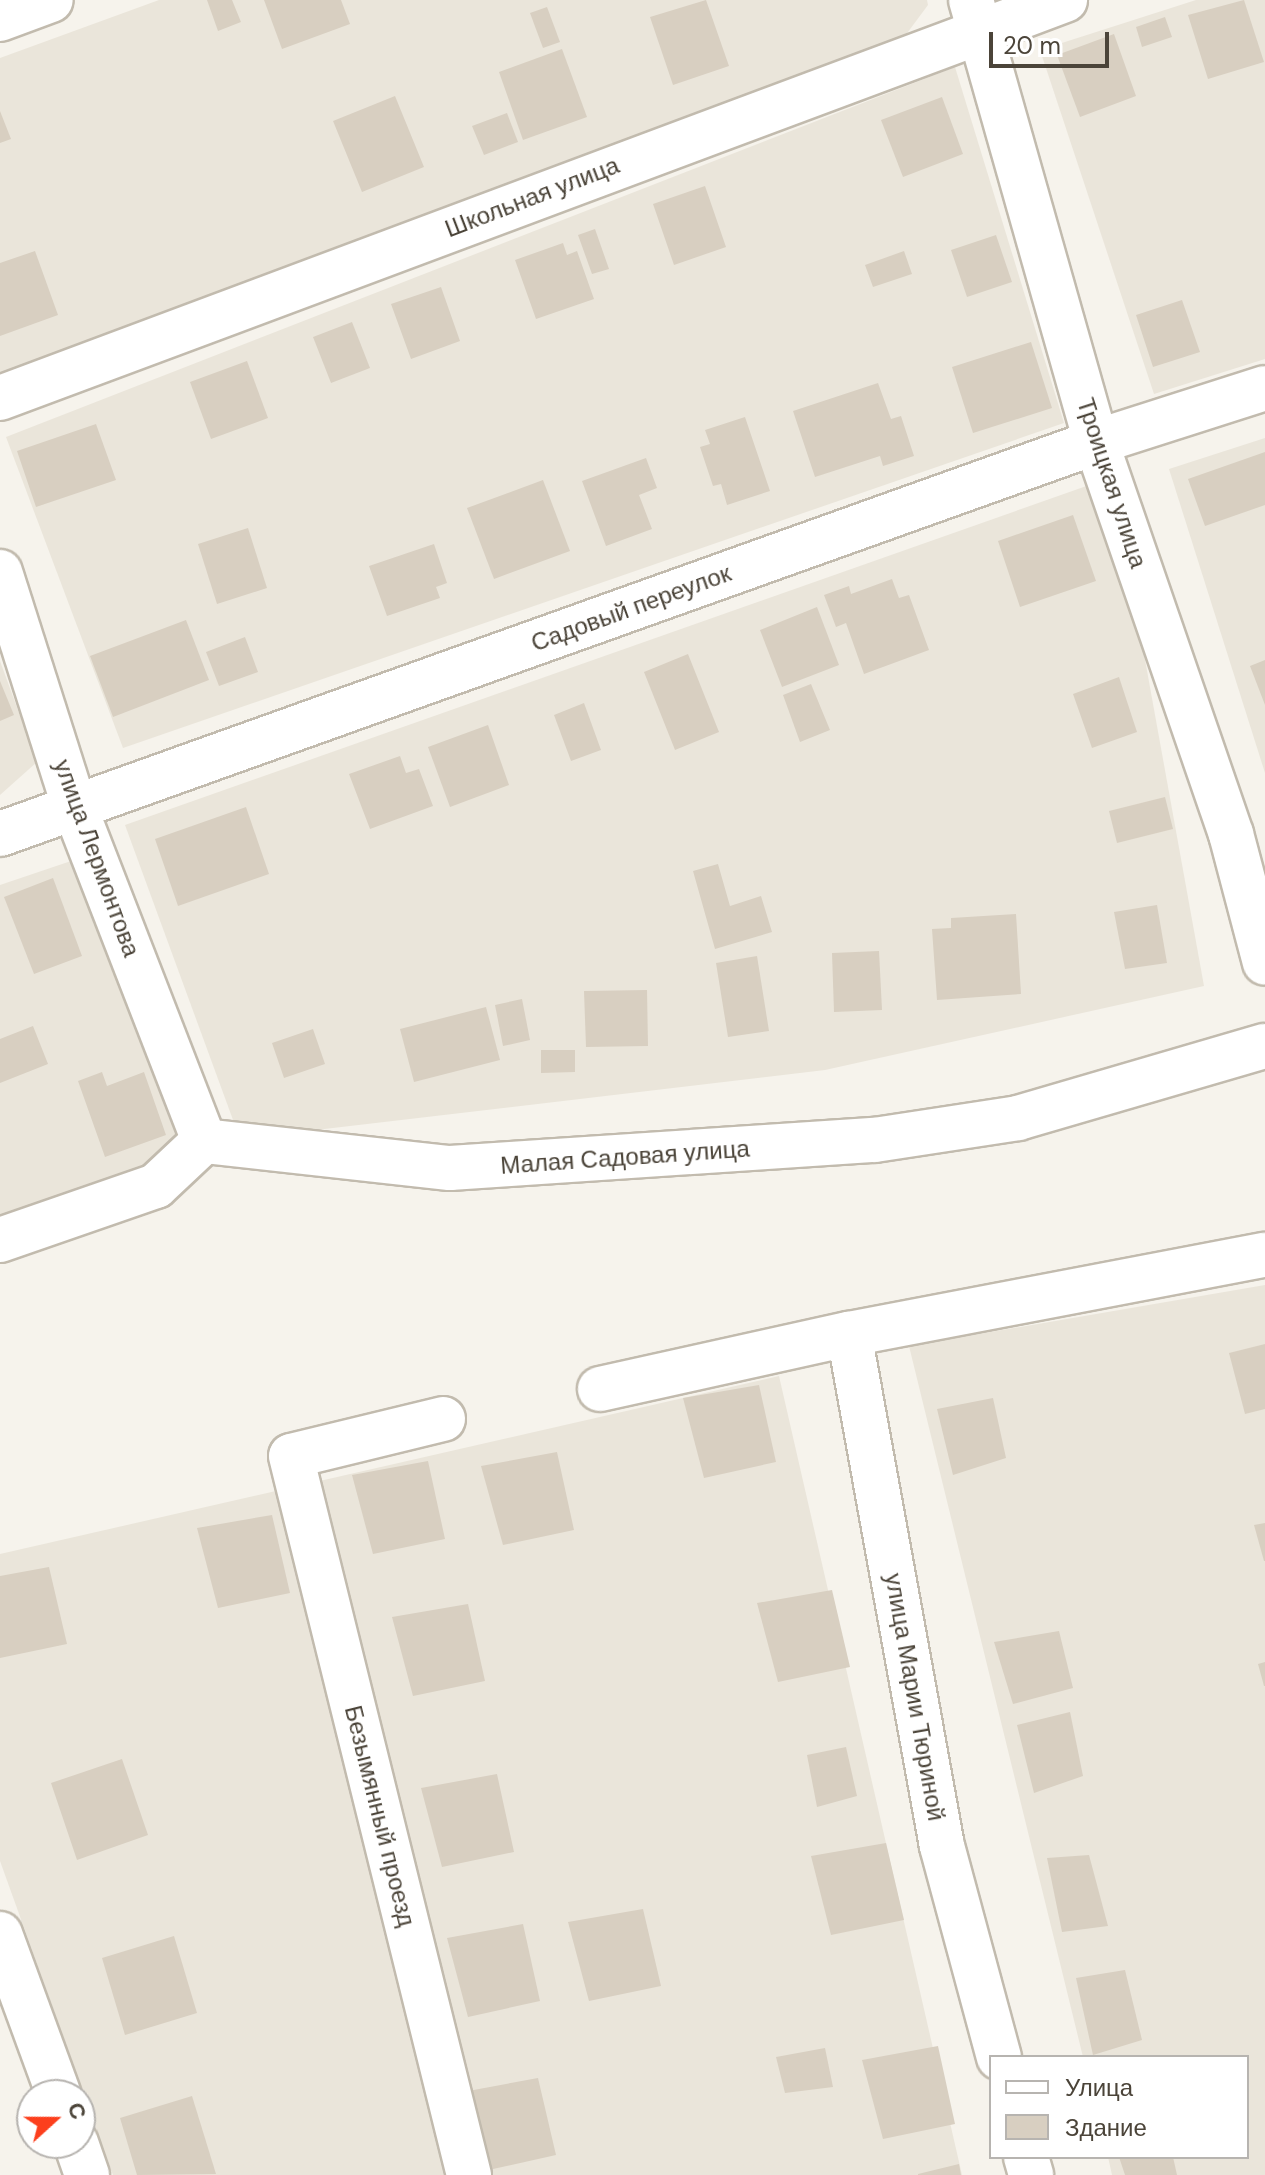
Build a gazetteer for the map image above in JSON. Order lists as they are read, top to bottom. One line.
{"streets":{"street":["Школьная улица","Троицкая улица","Садовый переулок","улица Лермонтова","Малая Садовая улица","улица Марии Тюриной","Безымянный проезд"]},"crossings":[["Школьная улица","Троицкая улица"],["Троицкая улица","Садовый переулок"],["Садовый переулок","улица Лермонтова"],["улица Лермонтова","Малая Садовая улица"]],"legend":["Улица","Здание"],"scale_bar":"20 m","north":"right"}
